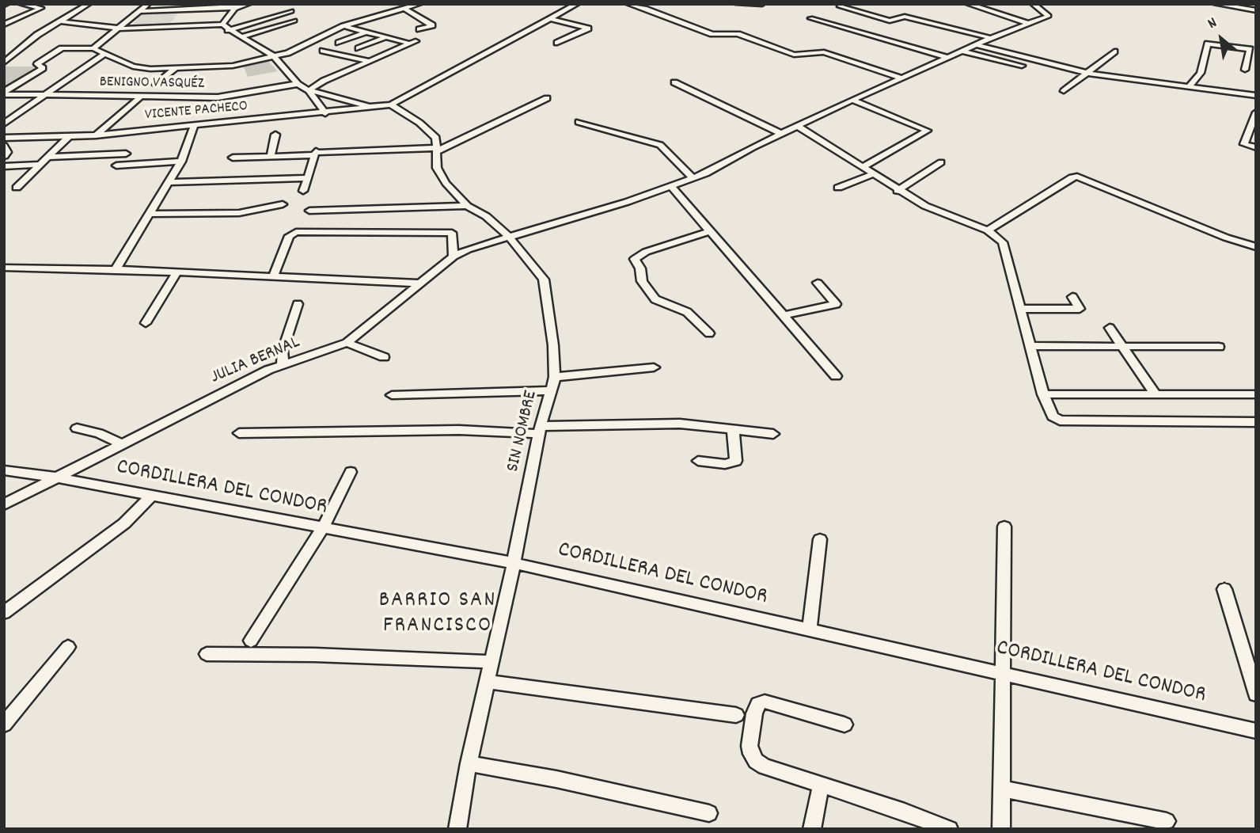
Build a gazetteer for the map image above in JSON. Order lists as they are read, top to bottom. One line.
{"streets":{"street":["BENIGNO VASQUÉZ","VICENTE PACHECO","JULIA BERNAL","SIN NOMBRE","CORDILLERA DEL CONDOR"]},"crossings":[["VICENTE PACHECO","SIN NOMBRE"],["JULIA BERNAL","SIN NOMBRE"],["JULIA BERNAL","CORDILLERA DEL CONDOR"],["SIN NOMBRE","CORDILLERA DEL CONDOR"]],"districts":["BARRIO SAN FRANCISCO"],"north":"top left"}
